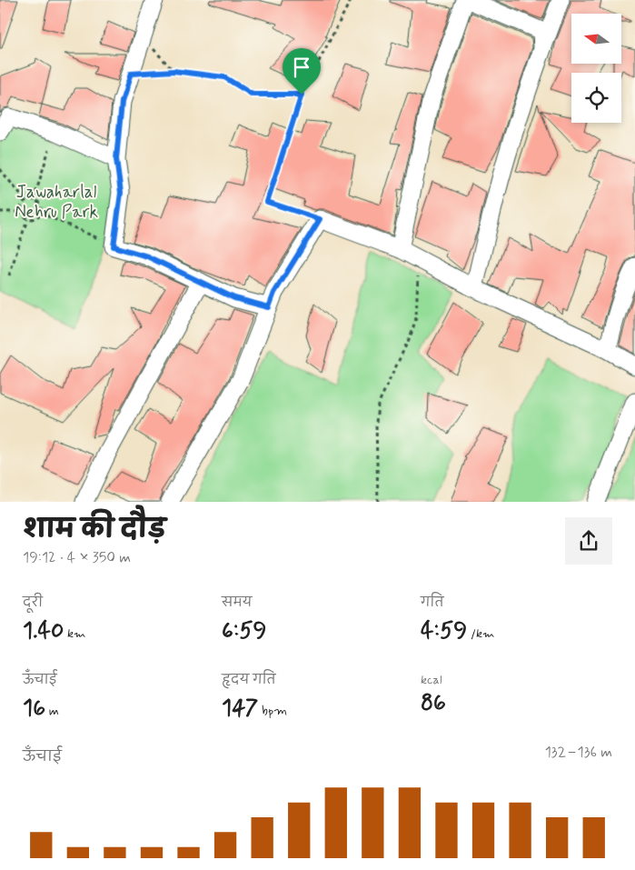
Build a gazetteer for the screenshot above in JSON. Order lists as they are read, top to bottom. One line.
{"parks":["Jawaharlal Nehru Park"],"north":"left","page":{"heading":["शाम की दौड़","19:12 · 4 × 350 m"],"stats":[["दूरी","1.40 km"],["समय","6:59"],["गति","4:59 /km"],["ऊँचाई","16 m"],["हृदय गति","147 bpm"],["kcal","86"]],"chart":["ऊँचाई","132–136 m"]}}
